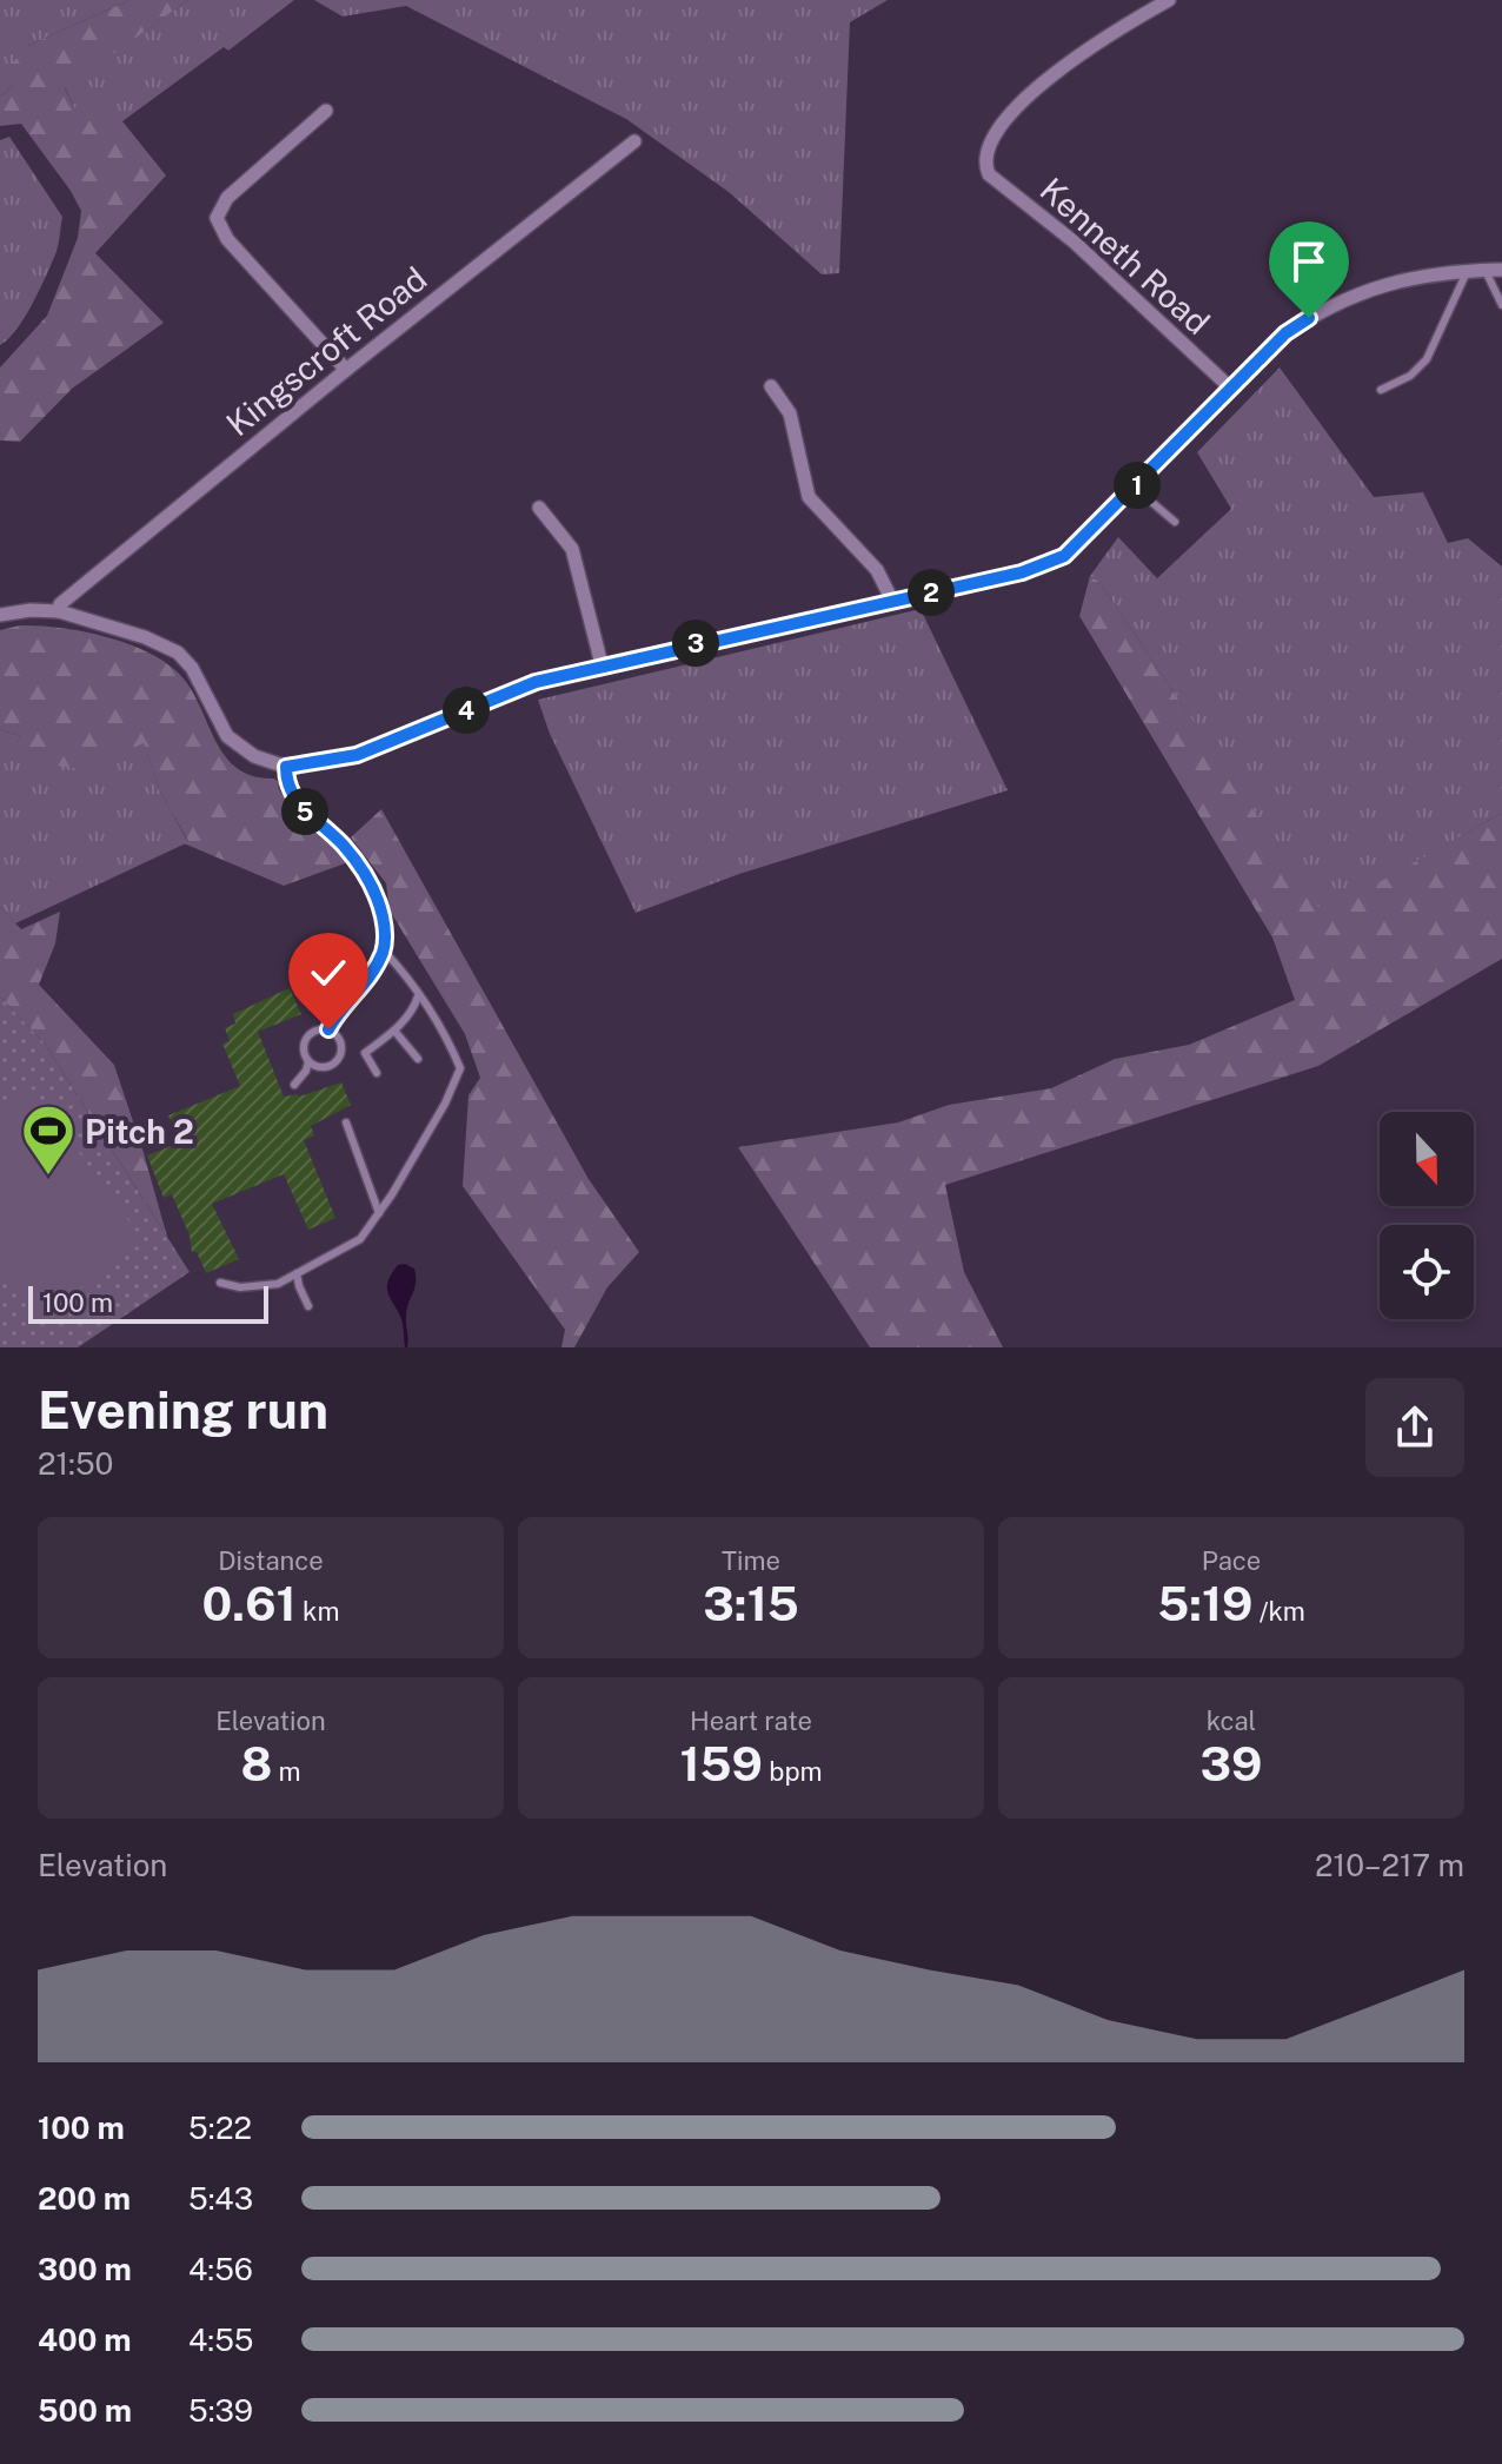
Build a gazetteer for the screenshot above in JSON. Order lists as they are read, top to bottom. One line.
{"streets":{"street":["Kenneth Road","Kingscroft Road"]},"places":{"sports":["Pitch 2"]},"scale_bar":"100 m","north":"bottom","page":{"pins":["1","2","3","4","5"],"scale":"100 m","heading":["Evening run","21:50"],"stats":[["Distance","0.61 km"],["Time","3:15"],["Pace","5:19 /km"],["Elevation","8 m"],["Heart rate","159 bpm"],["kcal","39"]],"chart":["Elevation","210–217 m"],"list":[{"name":"100 m","note":"5:22"},{"name":"200 m","note":"5:43"},{"name":"300 m","note":"4:56"},{"name":"400 m","note":"4:55"},{"name":"500 m","note":"5:39"}]}}
